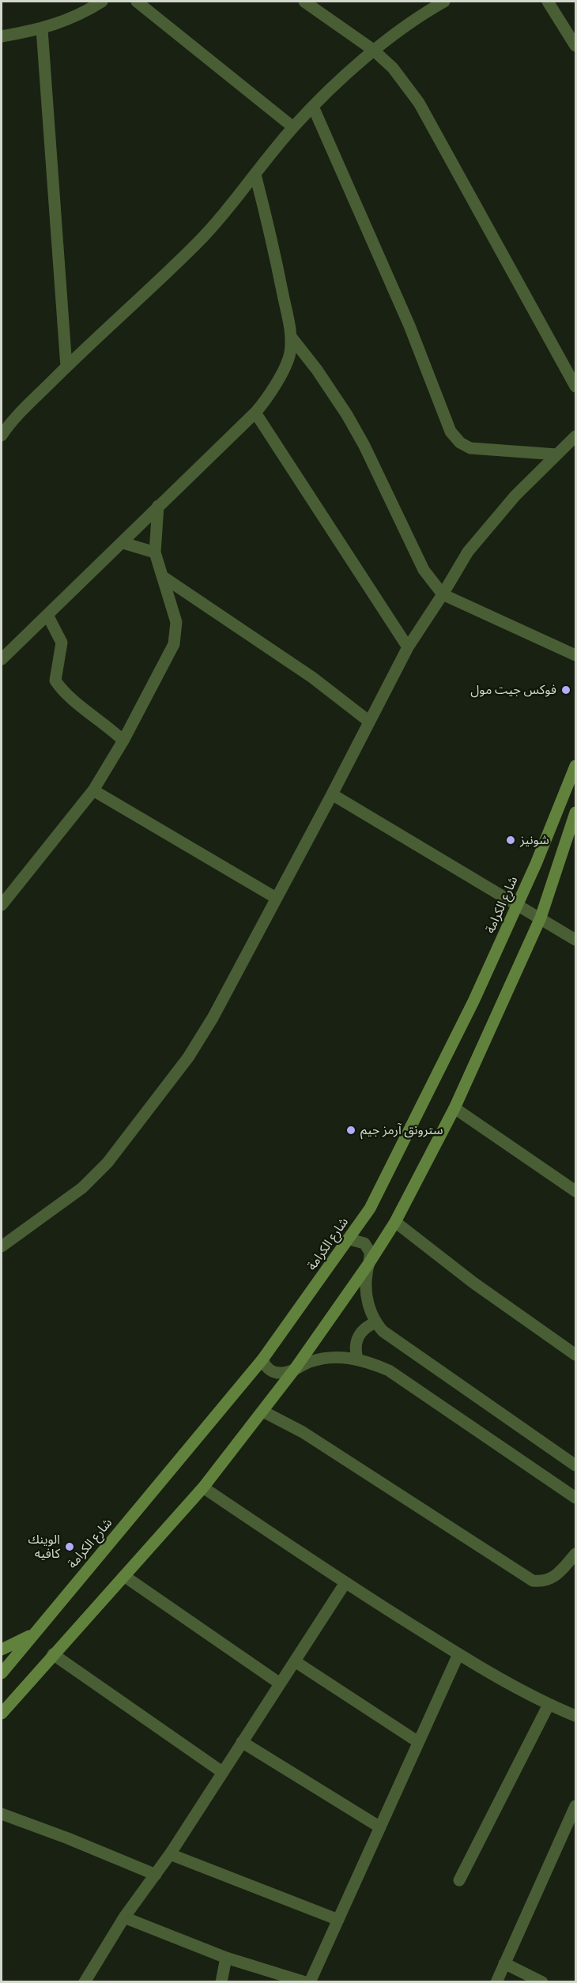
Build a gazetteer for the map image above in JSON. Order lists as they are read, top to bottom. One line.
{"streets":{"street":["شارع الكرامة"]},"places":["فوكس جيت مول","شونيز","سترونق آرمز جيم","الوينك كافيه"]}
